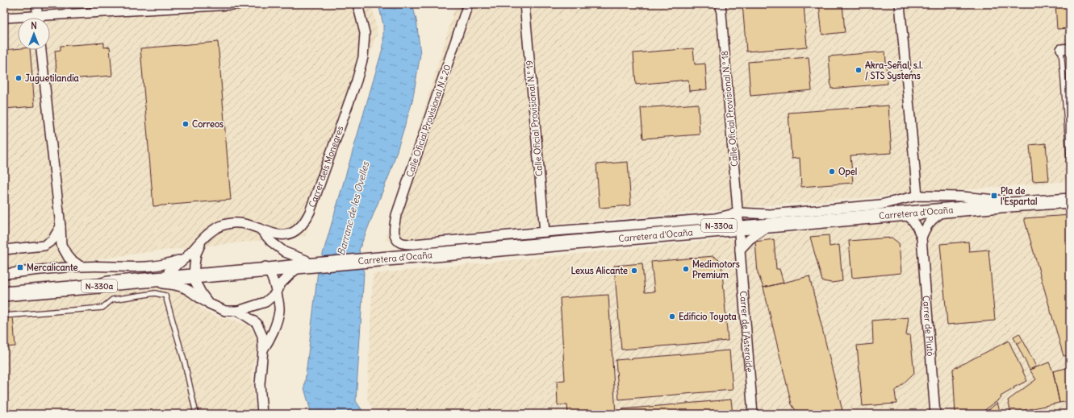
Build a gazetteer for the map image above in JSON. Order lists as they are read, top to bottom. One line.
{"streets":{"main road":["Carretera d'Ocaña","N-330a"],"street":["Calle Oficial Provisional N.º 18","Calle Oficial Provisional N.º 19","Calle Oficial Provisional N.º 20","Carrer dels Monegres","Carrer de Plutó","Carrer de l'Asteroide"]},"crossings":[["Calle Oficial Provisional N.º 18","Carretera d'Ocaña"],["Calle Oficial Provisional N.º 18","Carrer de l'Asteroide"],["Calle Oficial Provisional N.º 19","Carretera d'Ocaña"],["Calle Oficial Provisional N.º 20","Carretera d'Ocaña"],["Carrer dels Monegres","Carretera d'Ocaña"],["Carretera d'Ocaña","Carrer de Plutó"],["Carretera d'Ocaña","Carrer de l'Asteroide"]],"water":["Barranc de les Ovelles"],"places":{"other":["Akra-Señal, s.l. / STS Systems","Juguetilandia","Correos","Opel","Medimotors Premium","Lexus Alicante","Edificio Toyota"],"transit":["Pla de l'Espartal","Mercalicante"]},"north":"top"}
